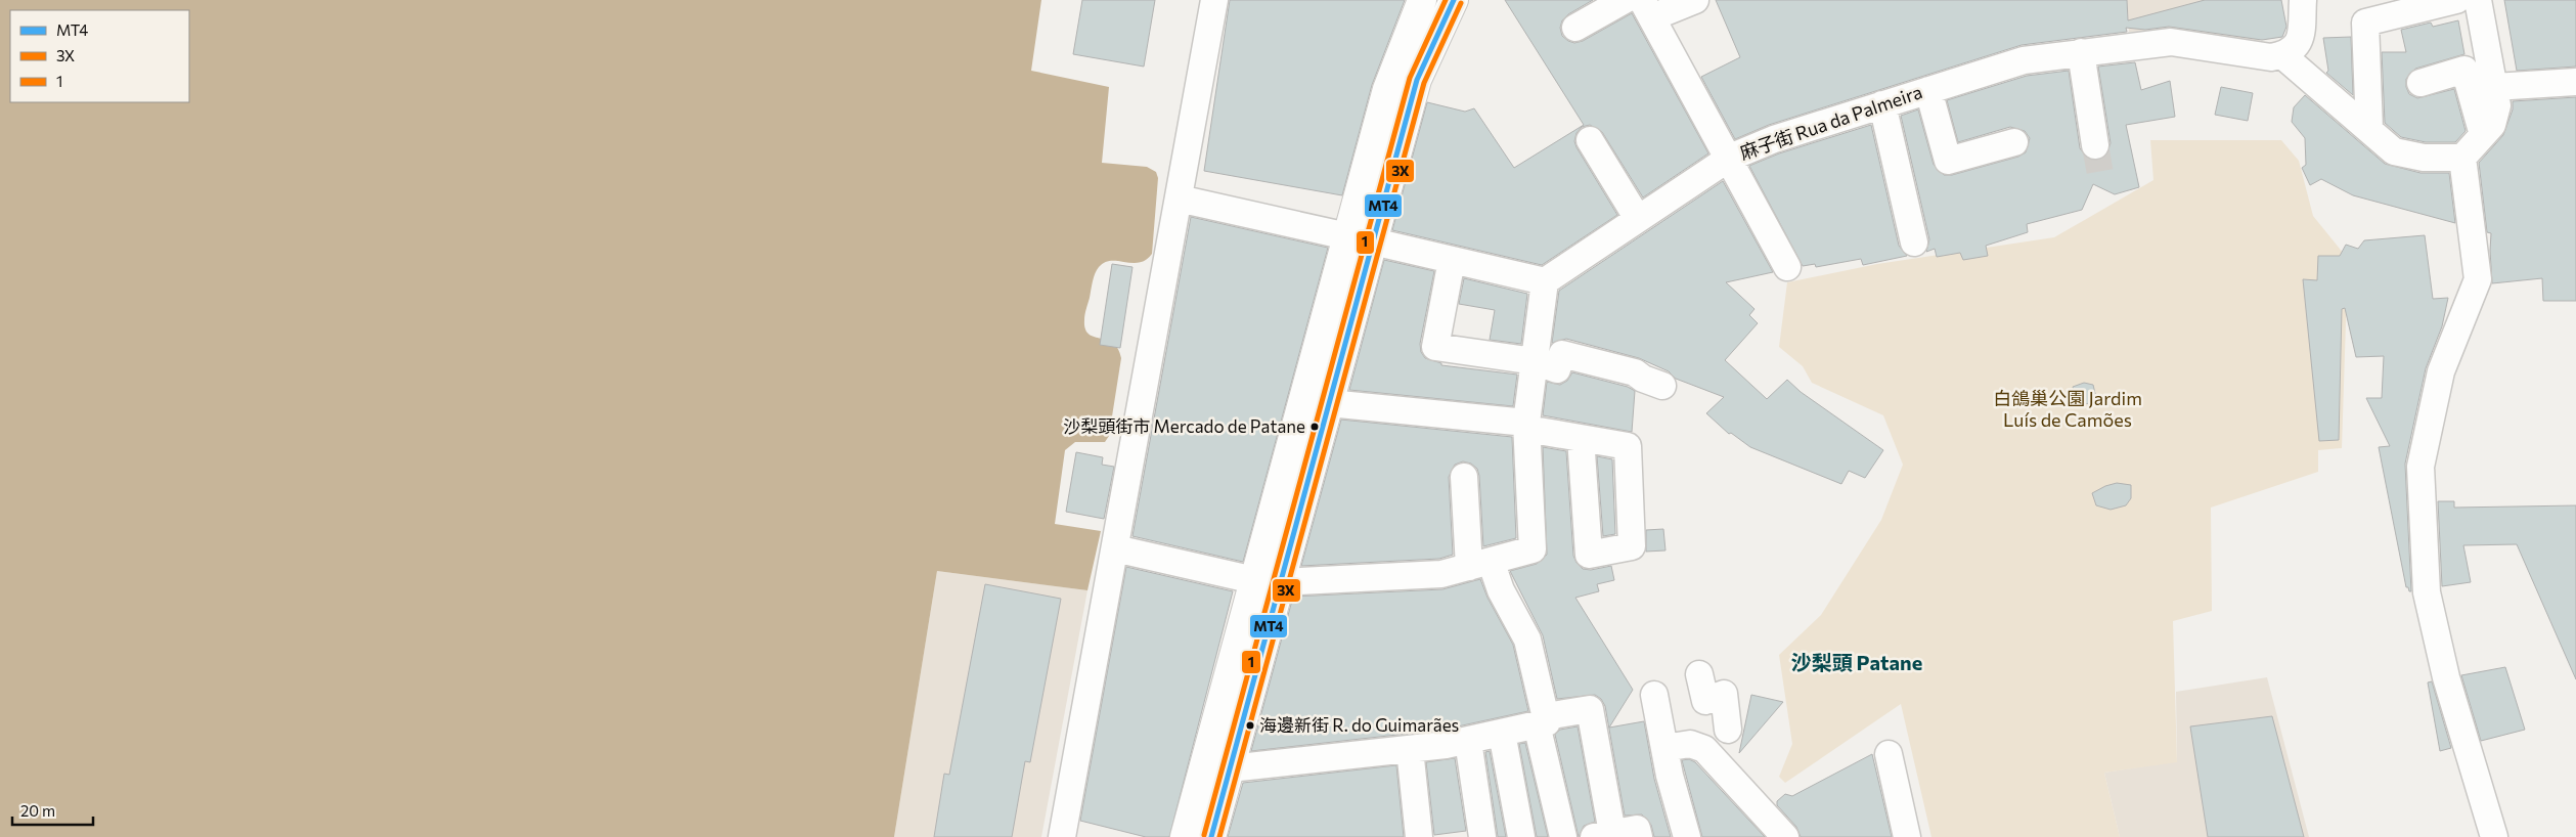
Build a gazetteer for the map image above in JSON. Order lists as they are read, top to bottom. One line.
{"streets":{"street":["麻子街 Rua da Palmeira"]},"districts":["沙梨頭 Patane"],"parks":["白鴿巢公園 Jardim Luís de Camões"],"places":["沙梨頭街市 Mercado de Patane","海邊新街 R. do Guimarães"],"lines":["transit line MT4","transit line 1","transit line 3X"],"legend":["MT4","3X","1"],"scale_bar":"20 m"}
